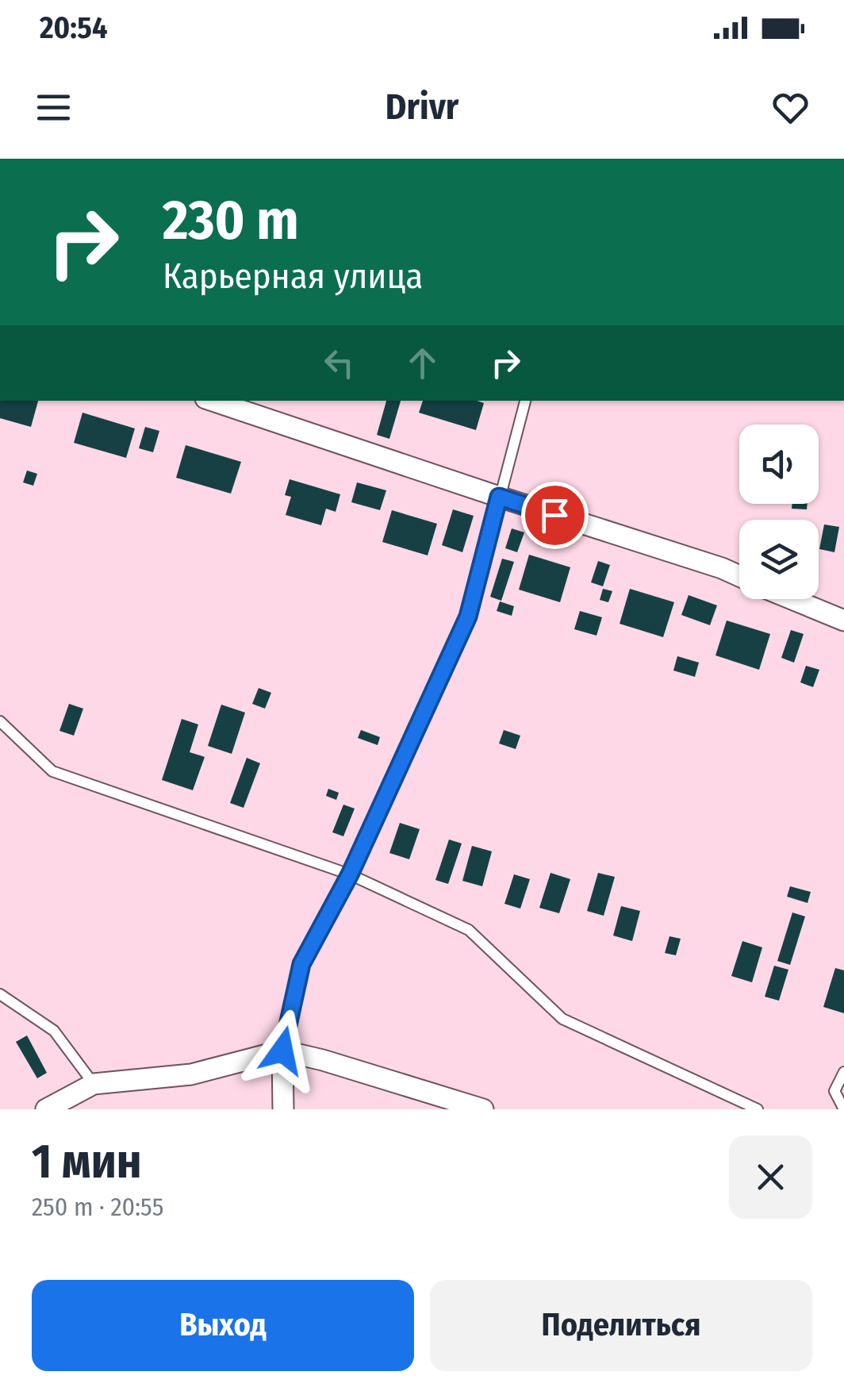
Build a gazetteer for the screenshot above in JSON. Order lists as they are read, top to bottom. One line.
{"page":{"status":"20:54","header":"Drivr","turn":["230 m","Карьерная улица"],"heading":["1 мин","250 m · 20:55"],"buttons":["Выход","Поделиться"]}}
